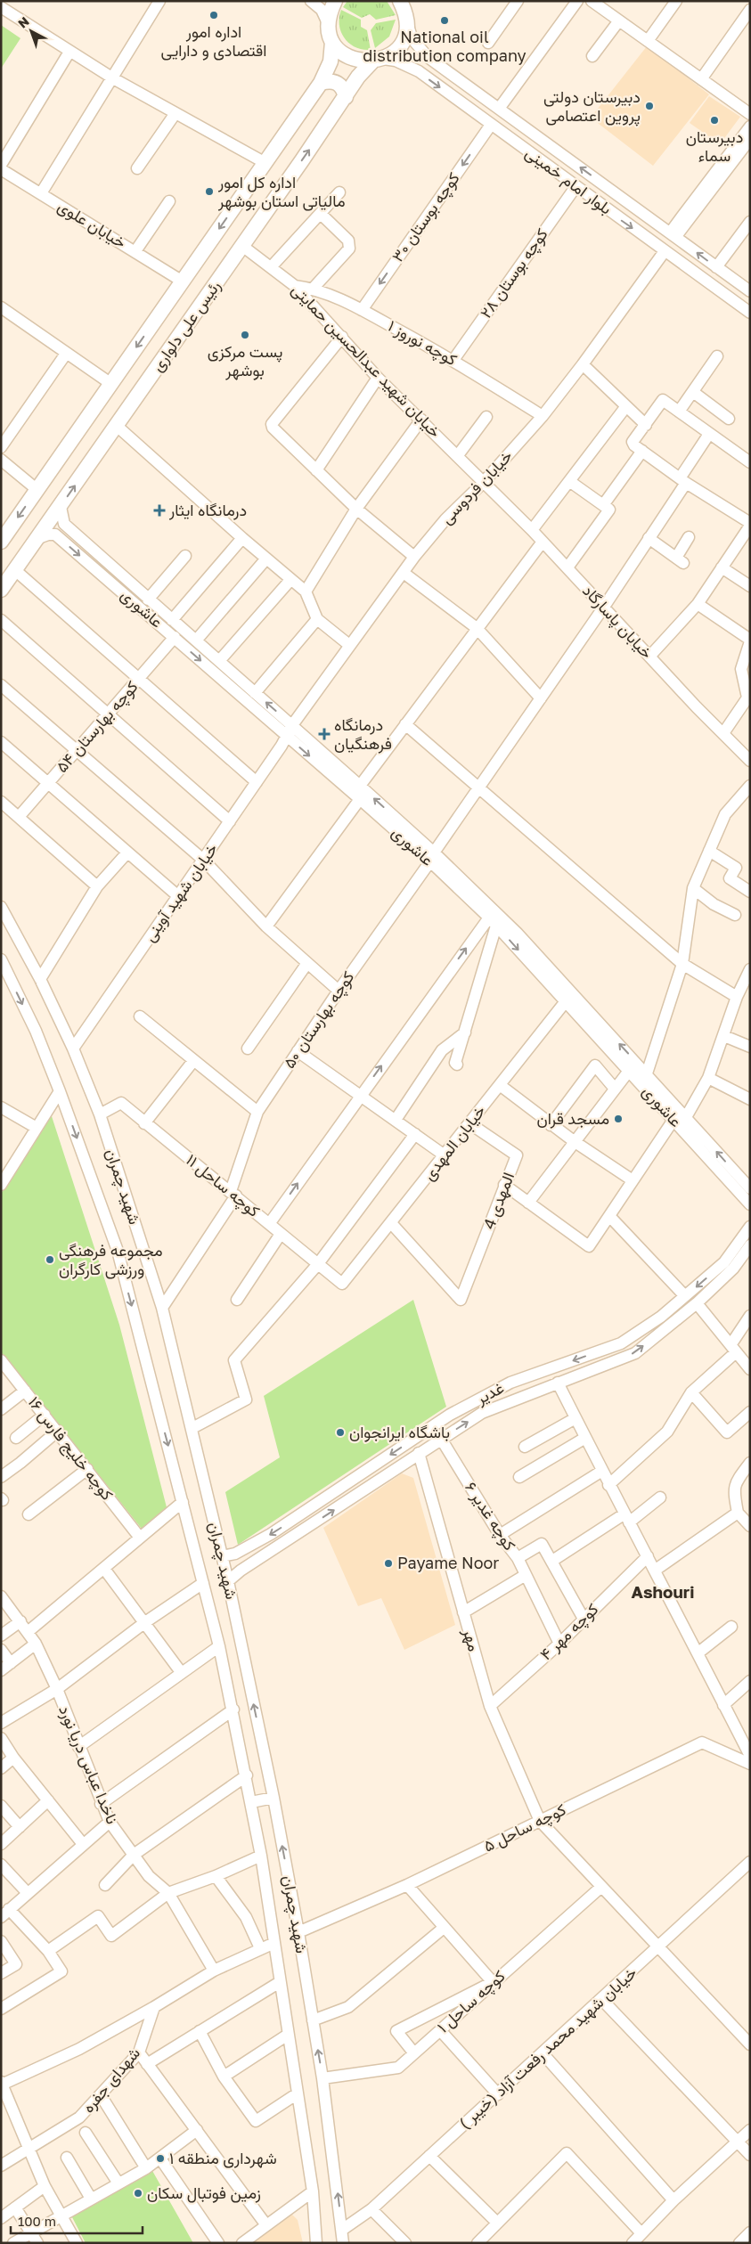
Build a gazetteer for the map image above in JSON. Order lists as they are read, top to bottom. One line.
{"streets":{"main road":["رئیس علی دلواری"],"street":["بلوار امام خمینی","کوچه بوستان ۳۰","خیابان علوی","کوچه بوستان ۲۸","کوچه نوروز ۱","خیابان شهید عبدالحسین حمایتی","خیابان فردوسی","عاشوری","خیابان پاسارگاد","کوچه بهارستان ۵۴","خیابان شهید آوینی","کوچه بهارستان ۵۰","خیابان المهدی","کوچه ساحل ۱۱","شهید چمران","المهدی 4","غدیر","کوچه خلیج فارس ۱۶","کوچه غدیر ۶","کوچه مهر ۴","مهر","ناخدا عباس دریا نورد","کوچه ساحل ۵","کوچه ساحل ۱","( خیبر) خیابان شهید محمد رفعت آزاد","شهدای جفره"]},"crossings":[["بلوار امام خمینی","کوچه بوستان ۳۰"],["بلوار امام خمینی","کوچه بوستان ۲۸"],["بلوار امام خمینی","رئیس علی دلواری"],["بلوار امام خمینی","خیابان فردوسی"],["کوچه بوستان ۳۰","کوچه نوروز ۱"],["خیابان علوی","رئیس علی دلواری"],["کوچه بوستان ۲۸","کوچه نوروز ۱"],["رئیس علی دلواری","خیابان شهید عبدالحسین حمایتی"],["رئیس علی دلواری","عاشوری"],["کوچه نوروز ۱","خیابان شهید عبدالحسین حمایتی"],["کوچه نوروز ۱","خیابان فردوسی"],["خیابان شهید عبدالحسین حمایتی","خیابان فردوسی"],["خیابان شهید عبدالحسین حمایتی","خیابان پاسارگاد"],["خیابان فردوسی","عاشوری"],["خیابان فردوسی","خیابان پاسارگاد"],["خیابان فردوسی","خیابان شهید آوینی"],["عاشوری","کوچه بهارستان ۵۴"],["عاشوری","خیابان شهید آوینی"],["عاشوری","کوچه بهارستان ۵۰"],["عاشوری","خیابان المهدی"],["خیابان پاسارگاد","کوچه بهارستان ۵۰"],["خیابان شهید آوینی","شهید چمران"],["کوچه بهارستان ۵۰","کوچه ساحل ۱۱"],["کوچه بهارستان ۵۰","شهید چمران"],["خیابان المهدی","کوچه ساحل ۱۱"],["خیابان المهدی","المهدی 4"],["کوچه ساحل ۱۱","شهید چمران"],["شهید چمران","غدیر"],["شهید چمران","کوچه ساحل ۵"],["شهید چمران","کوچه ساحل ۱"],["شهید چمران","( خیبر) خیابان شهید محمد رفعت آزاد"],["غدیر","کوچه غدیر ۶"],["غدیر","مهر"],["کوچه غدیر ۶","کوچه مهر ۴"],["کوچه مهر ۴","مهر"],["مهر","کوچه ساحل ۵"],["مهر","کوچه ساحل ۱"],["مهر","( خیبر) خیابان شهید محمد رفعت آزاد"]],"districts":["Ashouri"],"places":{"other":["اداره امور اقتصادی و دارایی","National oil distribution company","دبیرستان دولتی پروین اعتصامی","دبیرستان سماء","اداره کل امور مالیاتی استان بوشهر","پست مرکزی بوشهر","مسجد قران","مجموعه فرهنگی ورزشی کارگران","باشگاه ایرانجوان","Payame Noor","شهرداری منطقه ١","زمین فوتبال سکان"],"health":["درمانگاه ایثار","درمانگاه فرهنگیان"]},"scale_bar":"100 m","north":"top left"}
